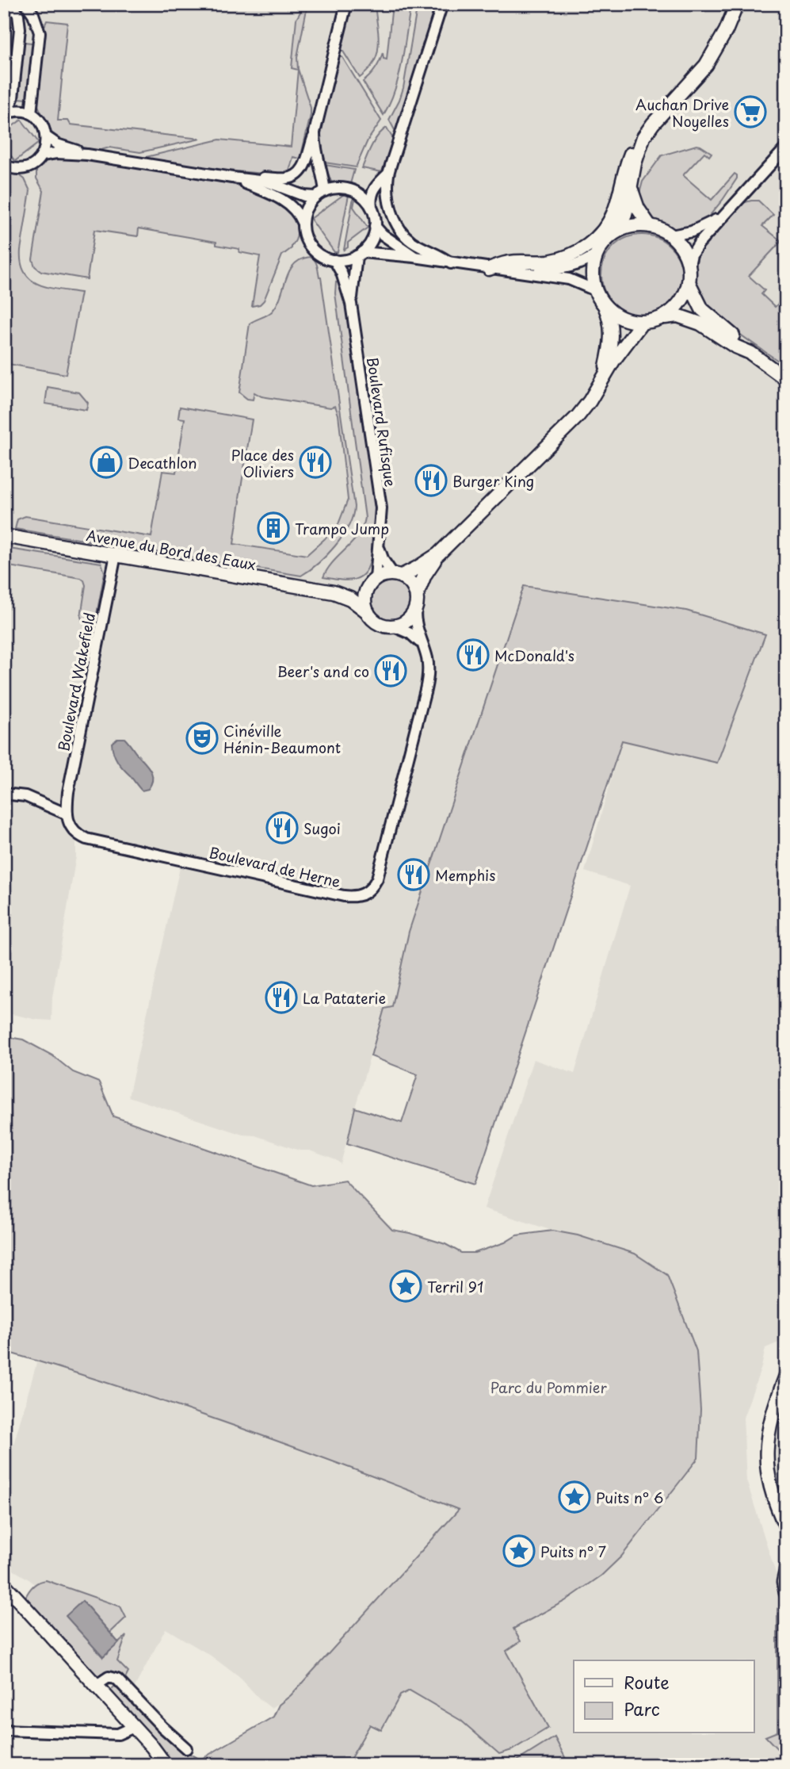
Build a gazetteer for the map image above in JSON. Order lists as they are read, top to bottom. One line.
{"streets":{"street":["Boulevard Rufisque","Avenue du Bord des Eaux","Boulevard Wakefield","Boulevard de Herne"]},"crossings":[["Boulevard Rufisque","Avenue du Bord des Eaux"],["Boulevard Rufisque","Boulevard de Herne"],["Avenue du Bord des Eaux","Boulevard Wakefield"],["Avenue du Bord des Eaux","Boulevard de Herne"],["Boulevard Wakefield","Boulevard de Herne"]],"parks":["Parc du Pommier"],"places":{"supermarket":["Auchan Drive Noyelles"],"shop":["Decathlon"],"restaurant":["Place des Oliviers","Burger King","McDonald's","Beer's and co","Sugoi","Memphis","La Pataterie"],"building":["Trampo Jump"],"theatre":["Cinéville Hénin-Beaumont"],"place":["Terril 91","Puits n° 6","Puits n° 7"]},"legend":["Route","Parc"]}
